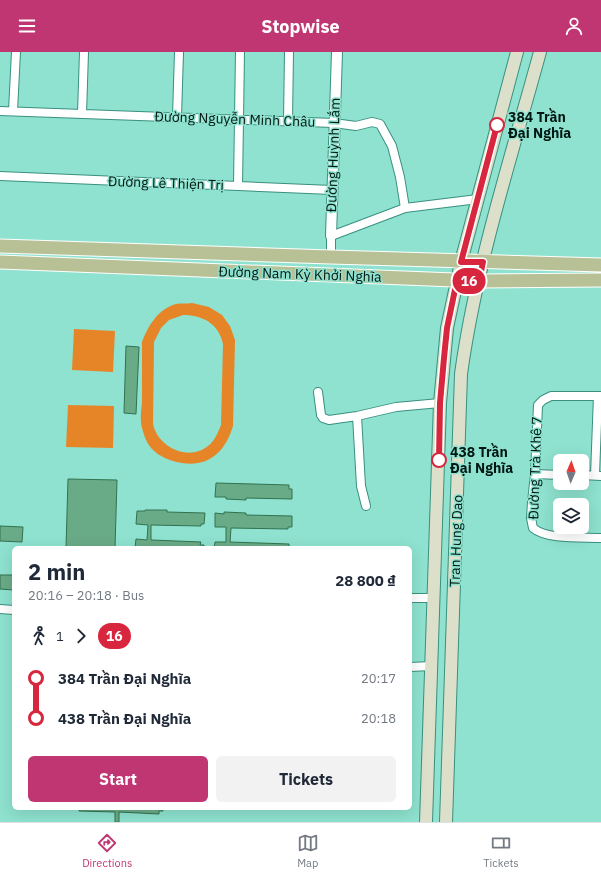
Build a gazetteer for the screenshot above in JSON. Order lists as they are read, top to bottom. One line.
{"streets":{"main road":["Đường Nam Kỳ Khởi Nghĩa","Tran Hung Dao"],"street":["Đường Nguyễn Minh Châu","Đường Huỳnh Lắm","Đường Lê Thiện Trị","Đường Trà Khê 7"]},"crossings":[["Đường Nguyễn Minh Châu","Đường Huỳnh Lắm"],["Đường Huỳnh Lắm","Đường Lê Thiện Trị"],["Đường Huỳnh Lắm","Đường Nam Kỳ Khởi Nghĩa"],["Đường Nam Kỳ Khởi Nghĩa","Tran Hung Dao"]],"places":["384 Trần Đại Nghĩa","438 Trần Đại Nghĩa"],"lines":["bus line 16"],"north":"top","page":{"header":"Stopwise","on_map":"16","heading":["2 min","20:16 – 20:18 · Bus","28 800 ₫"],"legs":["1","16"],"list":[{"name":"384 Trần Đại Nghĩa","value":"20:17"},{"name":"438 Trần Đại Nghĩa","value":"20:18"}],"buttons":["Start","Tickets"],"tabs":["Directions","Map","Tickets"]}}
